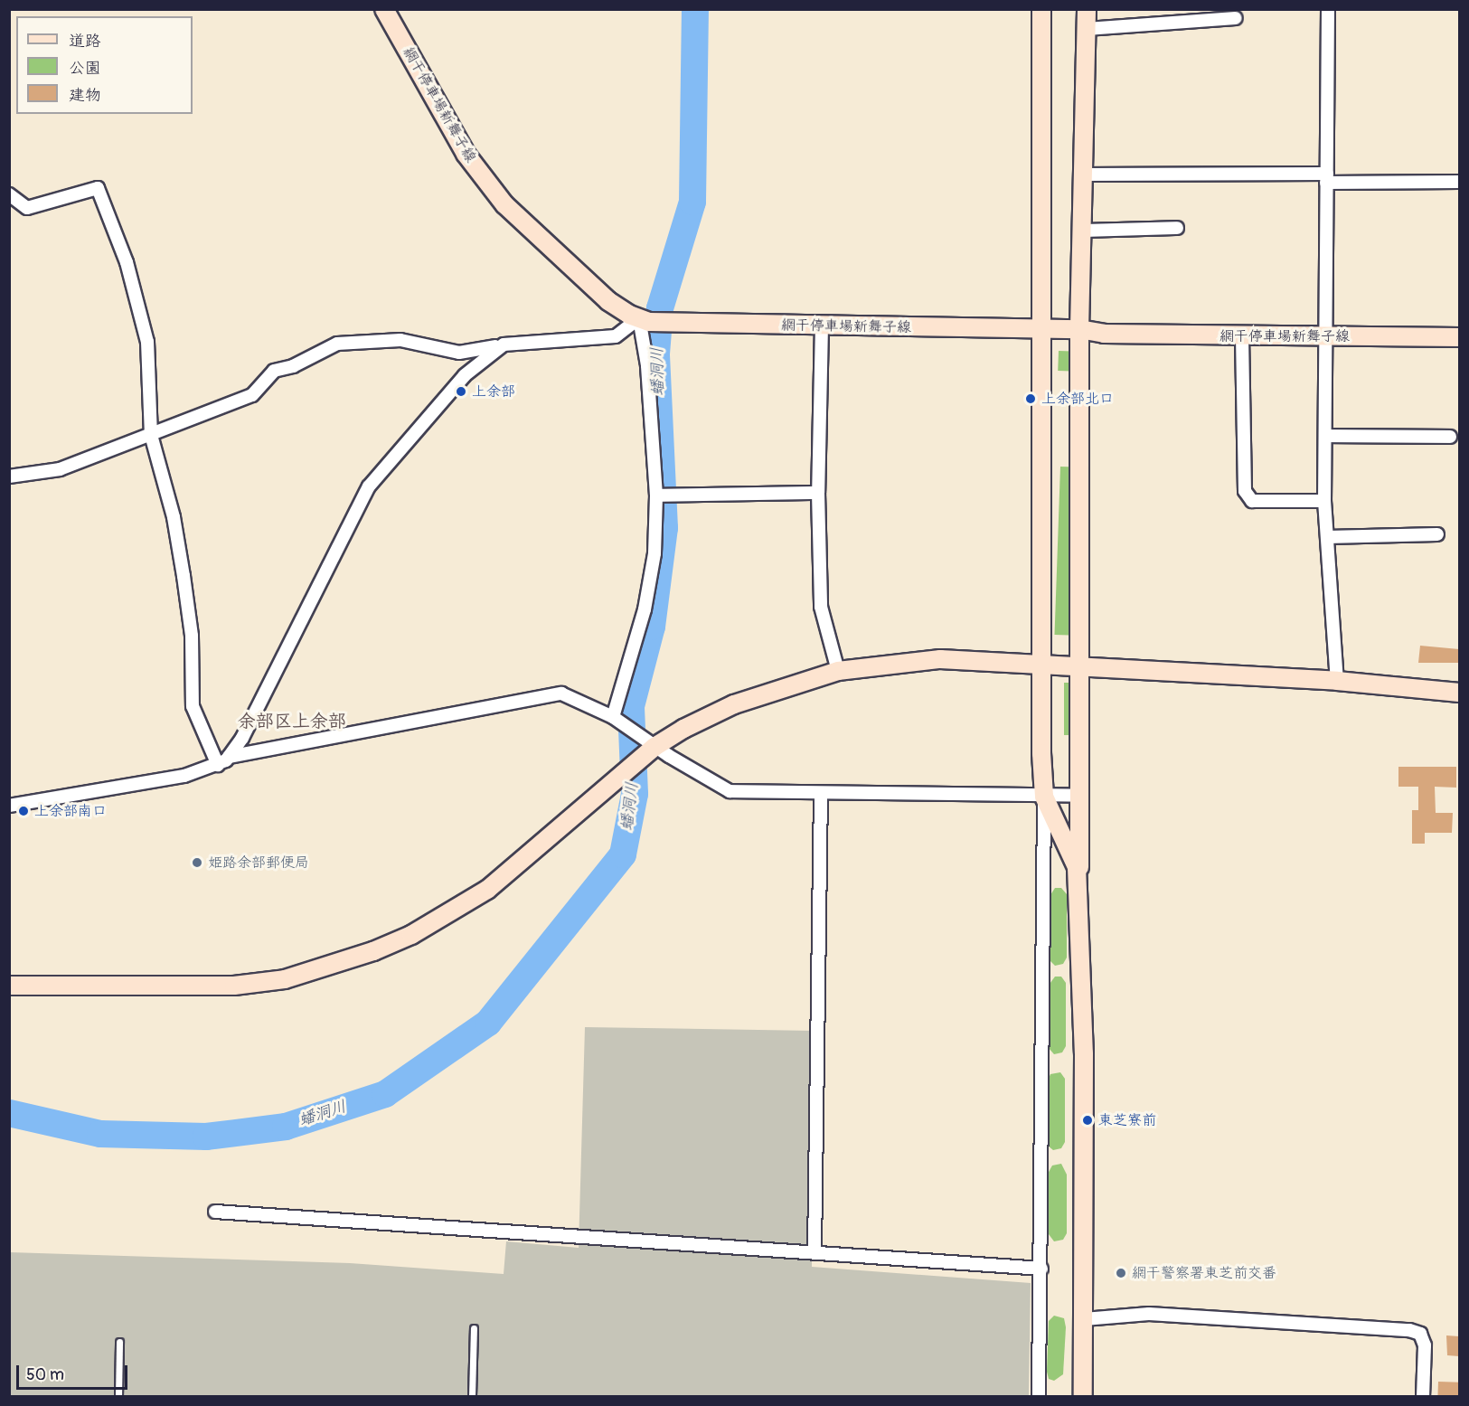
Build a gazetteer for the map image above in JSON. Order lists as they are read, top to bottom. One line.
{"streets":{"street":["網干停車場新舞子線"]},"districts":["余部区上余部"],"water":["蟠洞川"],"places":["上余部","上余部北口","上余部南口","姫路余部郵便局","東芝寮前","網干警察署東芝前交番"],"legend":["道路","公園","建物"],"scale_bar":"50 m"}
